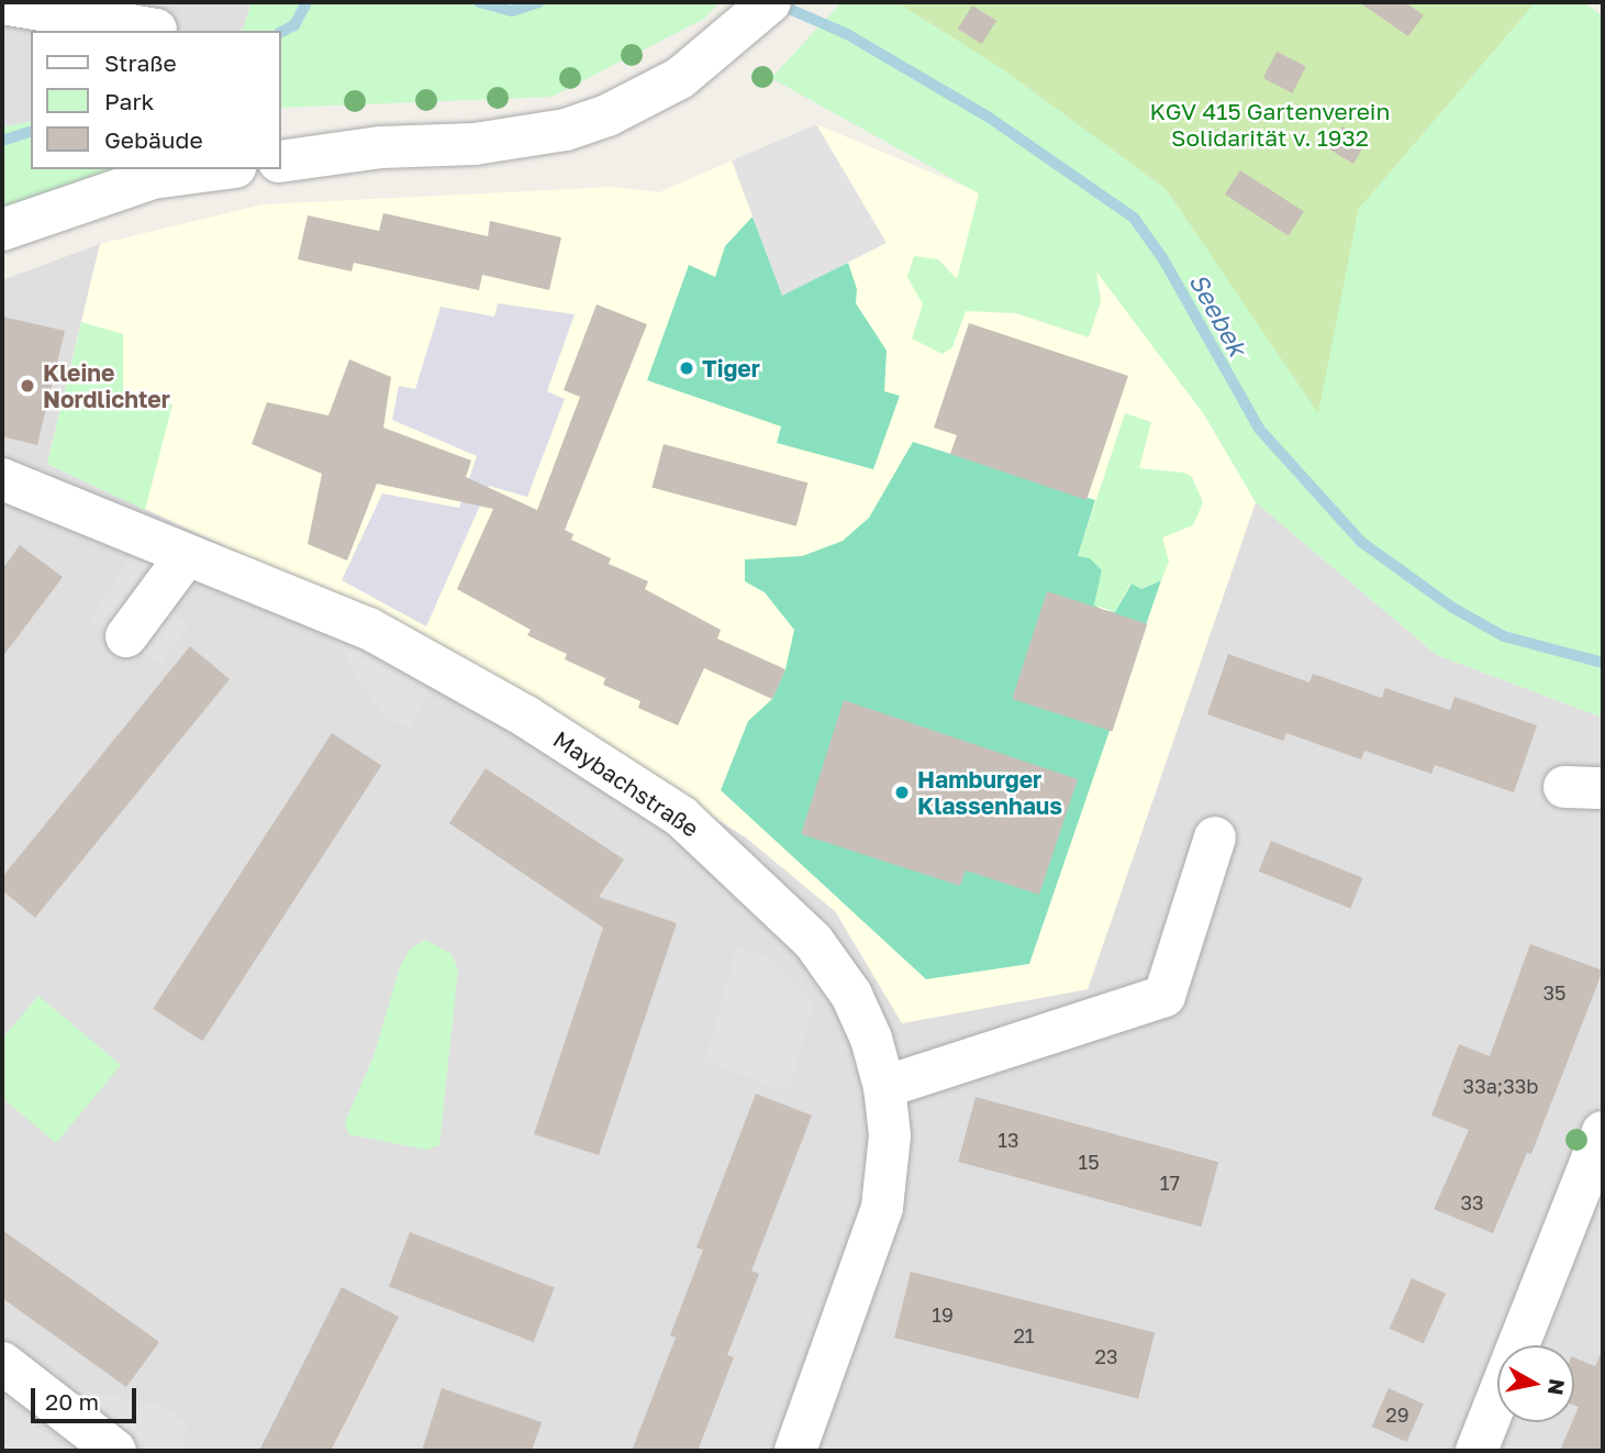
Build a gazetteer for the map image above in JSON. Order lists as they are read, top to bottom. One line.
{"streets":{"street":["Maybachstraße"]},"water":["Seebek"],"parks":["KGV 415 Gartenverein Solidarität v. 1932"],"places":["Tiger","Kleine Nordlichter","Hamburger Klassenhaus"],"house_numbers":["35","33a;33b","13","15","17","33","19","21","23","29"],"legend":["Straße","Park","Gebäude"],"scale_bar":"20 m","north":"right"}
